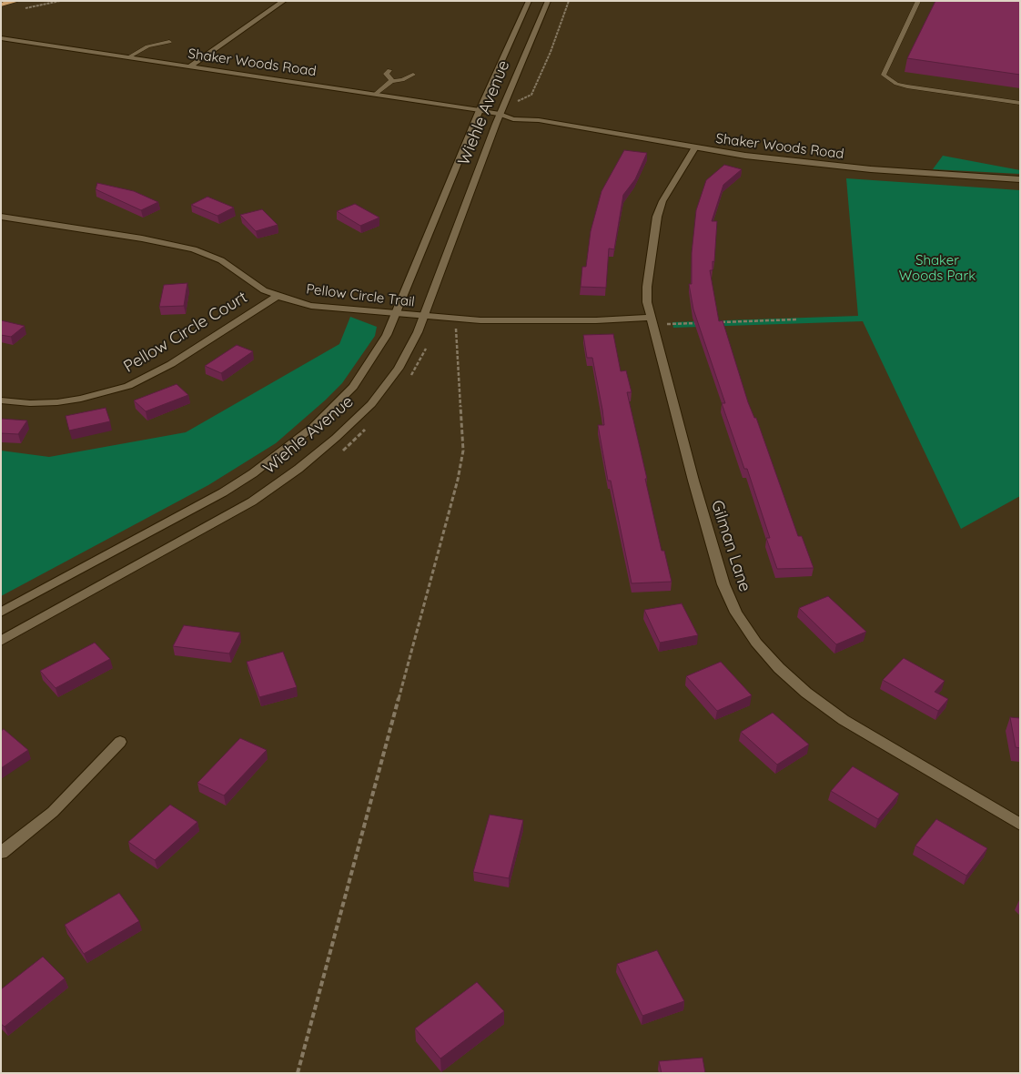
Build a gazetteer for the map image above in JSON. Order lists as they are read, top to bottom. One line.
{"streets":{"street":["Shaker Woods Road","Wiehle Avenue","Pellow Circle Trail","Pellow Circle Court","Gilman Lane"]},"crossings":[["Shaker Woods Road","Wiehle Avenue"],["Shaker Woods Road","Gilman Lane"],["Wiehle Avenue","Pellow Circle Trail"],["Pellow Circle Trail","Pellow Circle Court"],["Pellow Circle Trail","Gilman Lane"]],"parks":["Shaker Woods Park"]}
